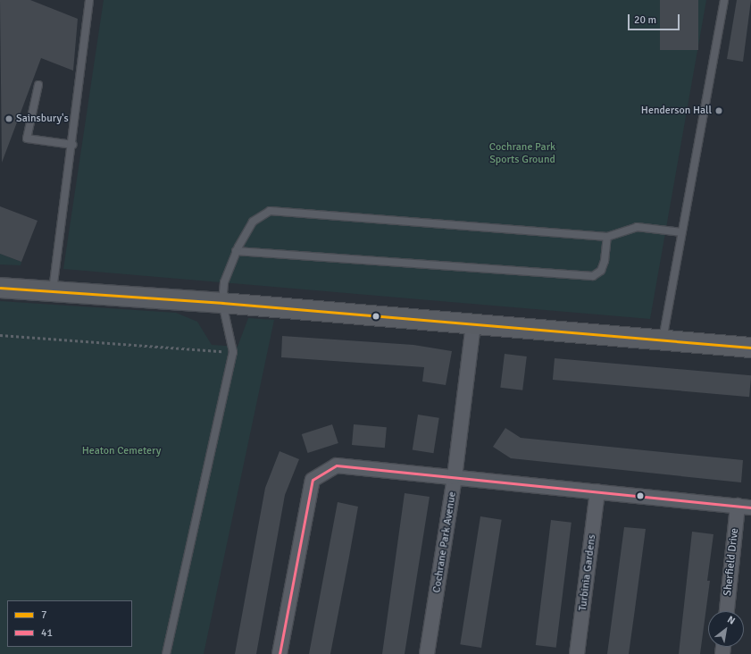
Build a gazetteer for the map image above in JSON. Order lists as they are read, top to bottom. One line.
{"streets":{"street":["Cochrane Park Avenue","Sherfield Drive","Turbinia Gardens"]},"parks":["Cochrane Park Sports Ground","Heaton Cemetery"],"places":["Henderson Hall","Sainsbury's"],"lines":["transit line 7","transit line 41"],"legend":["7","41"],"scale_bar":"20 m","north":"top right"}
